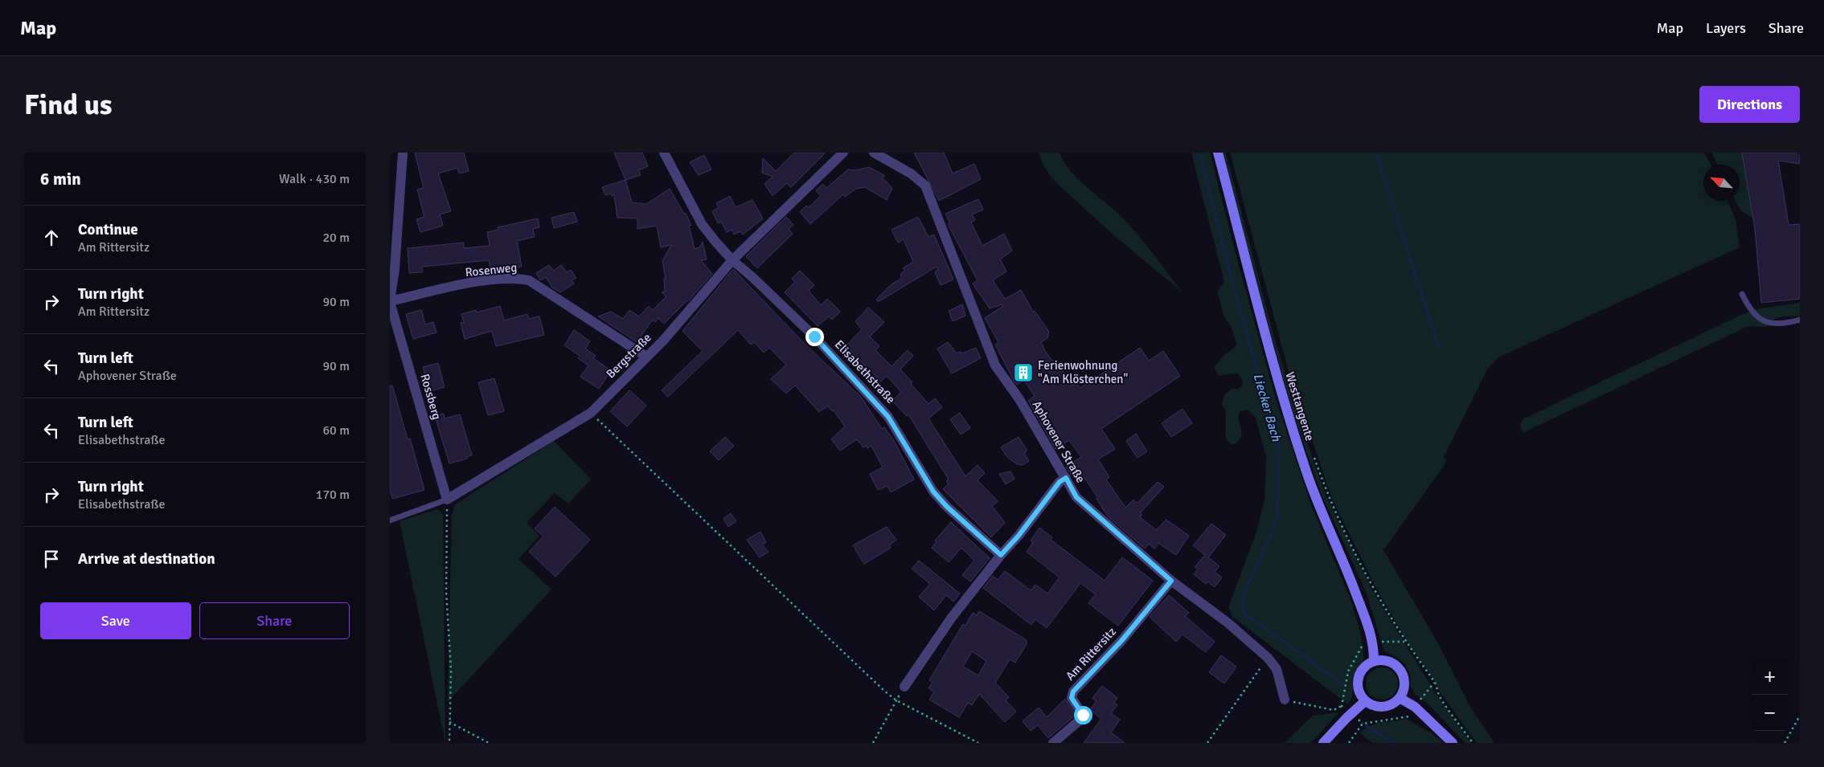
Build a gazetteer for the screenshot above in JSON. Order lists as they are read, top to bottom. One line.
{"streets":{"main road":["Westtangente"],"street":["Rosenweg","Bergstraße","Elisabethstraße","Rossberg","Aphovener Straße","Am Rittersitz"]},"crossings":[["Rosenweg","Bergstraße"],["Rosenweg","Rossberg"],["Bergstraße","Elisabethstraße"],["Bergstraße","Rossberg"],["Aphovener Straße","Am Rittersitz"]],"water":["Liecker Bach"],"places":{"building":["Ferienwohnung \"Am Klösterchen\""]},"north":"top left","page":{"header":"Map","nav":["Map","Layers","Share"],"buttons":["Directions",["Save","Share"]],"title":"Find us","heading":["6 min","Walk · 430 m"],"list":[["Continue","Am Rittersitz","20 m"],["Turn right","Am Rittersitz","90 m"],["Turn left","Aphovener Straße","90 m"],["Turn left","Elisabethstraße","60 m"],["Turn right","Elisabethstraße","170 m"],"Arrive at destination"],"map_buttons":["+","−"]}}
